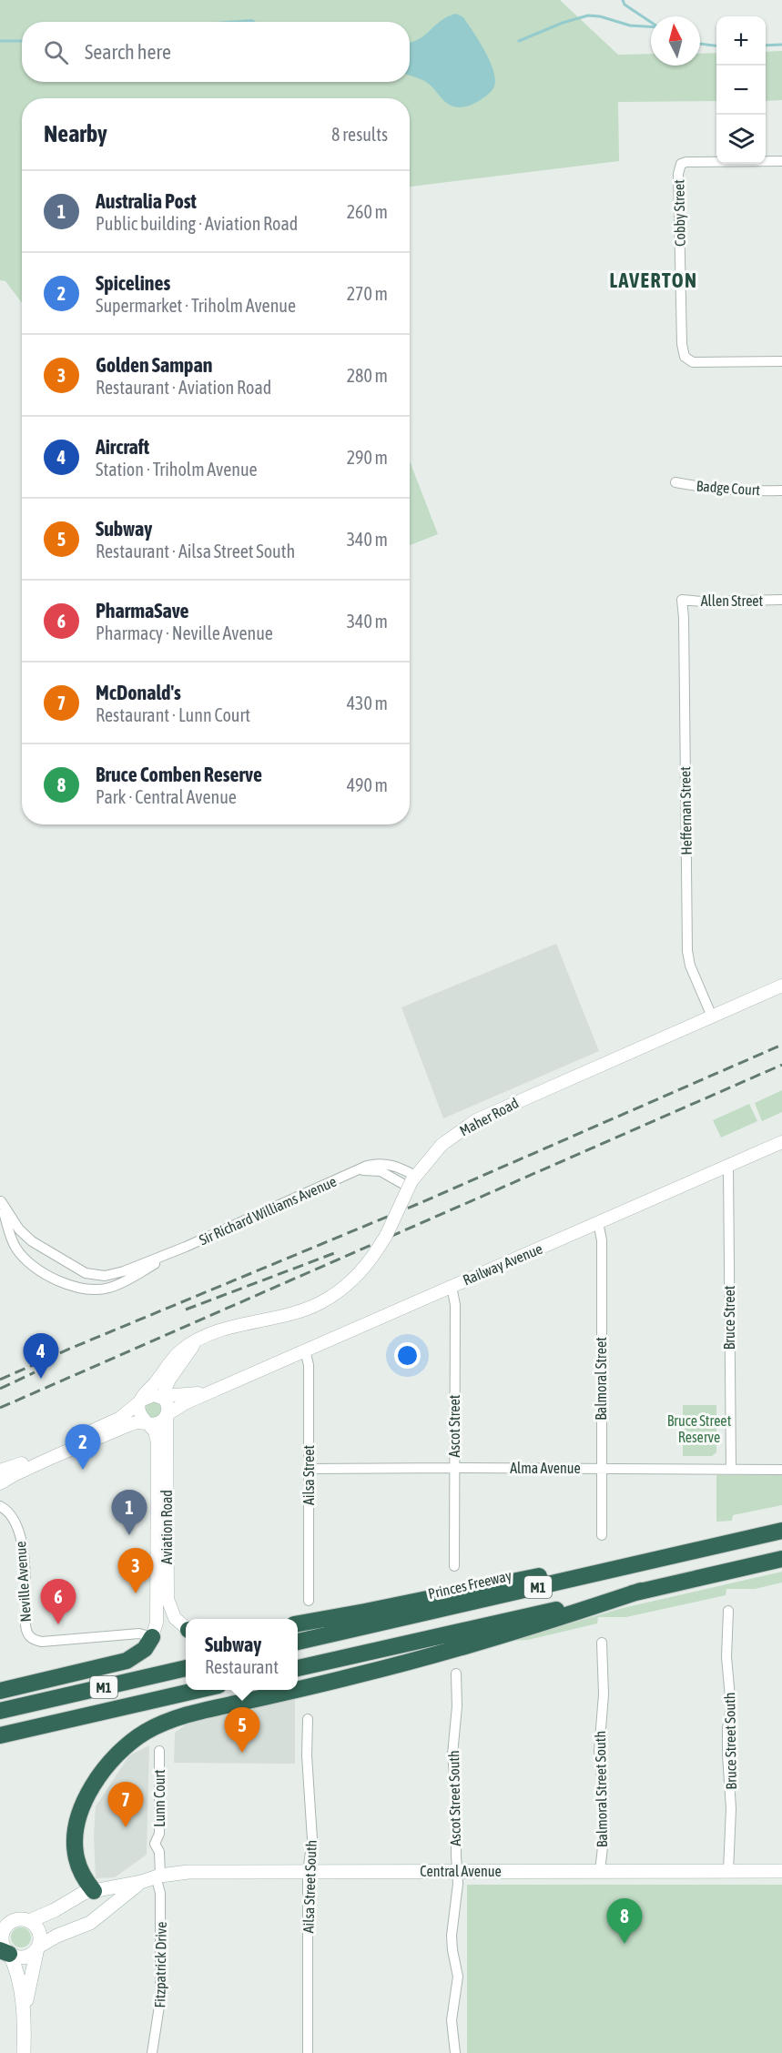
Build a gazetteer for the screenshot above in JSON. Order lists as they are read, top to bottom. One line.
{"streets":{"highway":["Princes Freeway","M1"],"main road":["Central Avenue"],"street":["Cobby Street","Badge Court","Allen Street","Heffernan Street","Maher Road","Sir Richard Williams Avenue","Railway Avenue","Bruce Street","Balmoral Street","Ascot Street","Alma Avenue","Ailsa Street","Aviation Road","Neville Avenue","Bruce Street South","Balmoral Street South","Lunn Court","Ascot Street South","Ailsa Street South","Fitzpatrick Drive"]},"crossings":[["Allen Street","Heffernan Street"],["Heffernan Street","Maher Road"],["Maher Road","Sir Richard Williams Avenue"],["Maher Road","Railway Avenue"],["Maher Road","Aviation Road"],["Railway Avenue","Bruce Street"],["Railway Avenue","Balmoral Street"],["Railway Avenue","Ascot Street"],["Railway Avenue","Ailsa Street"],["Railway Avenue","Aviation Road"],["Bruce Street","Alma Avenue"],["Balmoral Street","Alma Avenue"],["Ascot Street","Alma Avenue"],["Alma Avenue","Ailsa Street"],["Aviation Road","Neville Avenue"],["Bruce Street South","Central Avenue"],["Balmoral Street South","Central Avenue"],["Lunn Court","Central Avenue"],["Lunn Court","Fitzpatrick Drive"],["Ascot Street South","Central Avenue"],["Central Avenue","Ailsa Street South"],["Central Avenue","Fitzpatrick Drive"]],"districts":["LAVERTON"],"parks":["Bruce Street Reserve"],"north":"top","page":{"map_buttons":["+","−"],"search":"Search here","heading":["Nearby","8 results"],"list":[{"mark":"1","name":"Australia Post","note":"Public building · Aviation Road","value":"260 m"},{"mark":"2","name":"Spicelines","note":"Supermarket · Triholm Avenue","value":"270 m"},{"mark":"3","name":"Golden Sampan","note":"Restaurant · Aviation Road","value":"280 m"},{"mark":"4","name":"Aircraft","note":"Station · Triholm Avenue","value":"290 m"},{"mark":"5","name":"Subway","note":"Restaurant · Ailsa Street South","value":"340 m"},{"mark":"6","name":"PharmaSave","note":"Pharmacy · Neville Avenue","value":"340 m"},{"mark":"7","name":"McDonald's","note":"Restaurant · Lunn Court","value":"430 m"},{"mark":"8","name":"Bruce Comben Reserve","note":"Park · Central Avenue","value":"490 m"}],"pins":["4","2","1","3","6","5","7","8"],"popup":["Subway","Restaurant"]}}
